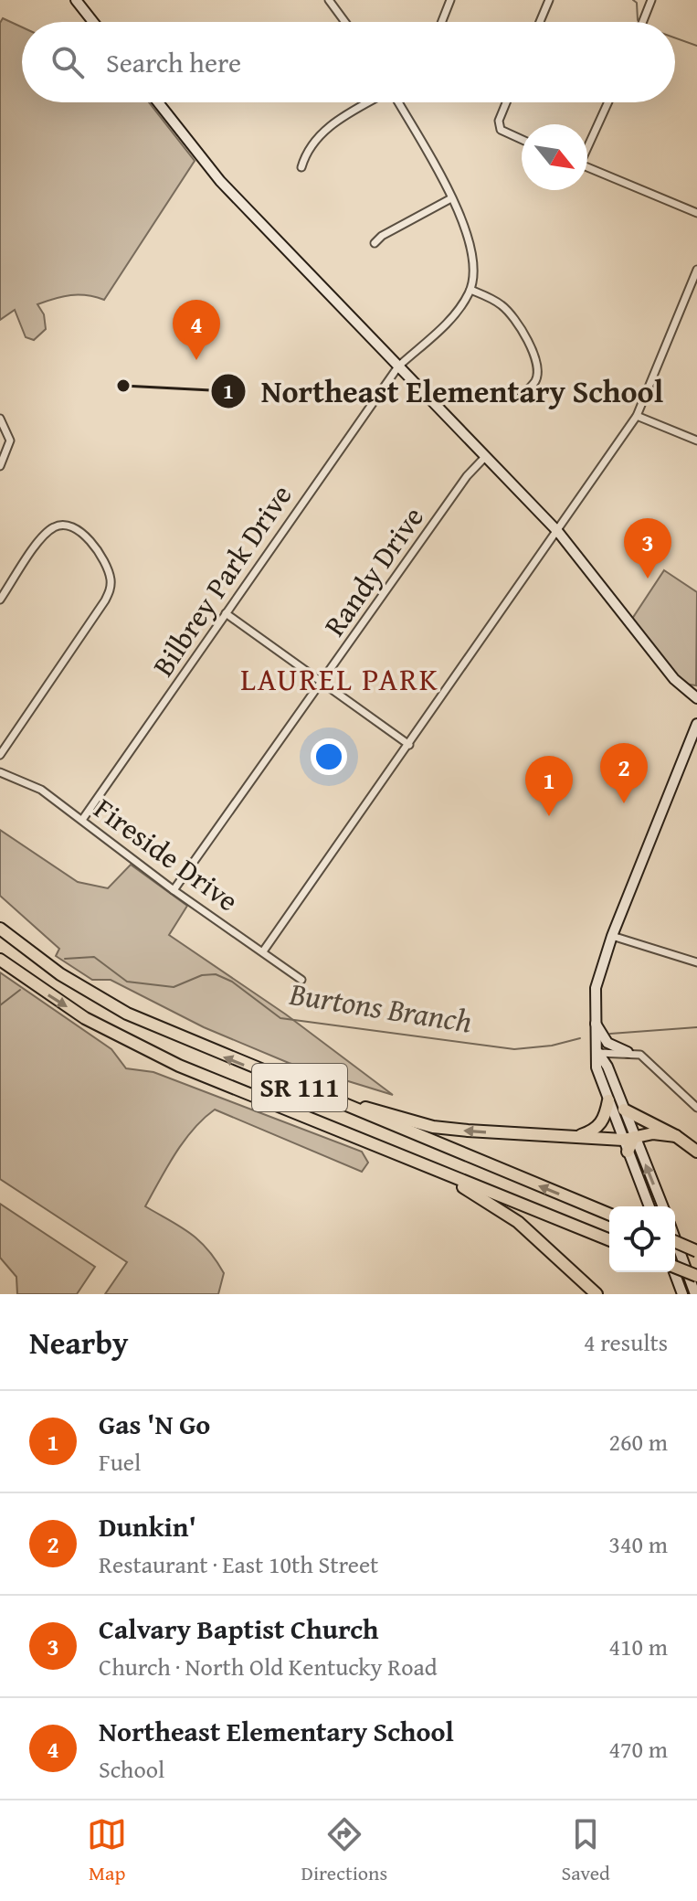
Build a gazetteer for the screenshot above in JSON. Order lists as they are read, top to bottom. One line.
{"streets":{"highway":["SR 111"],"street":["Randy Drive","Bilbrey Park Drive","Fireside Drive"]},"crossings":[["Randy Drive","Fireside Drive"],["Bilbrey Park Drive","Fireside Drive"]],"districts":["LAUREL PARK"],"water":["Burtons Branch"],"places":["Northeast Elementary School"],"north":"bottom right","page":{"search":"Search here","pins":["4","3","2","1"],"heading":["Nearby","4 results"],"list":[{"mark":"1","name":"Gas 'N Go","note":"Fuel","value":"260 m"},{"mark":"2","name":"Dunkin'","note":"Restaurant · East 10th Street","value":"340 m"},{"mark":"3","name":"Calvary Baptist Church","note":"Church · North Old Kentucky Road","value":"410 m"},{"mark":"4","name":"Northeast Elementary School","note":"School","value":"470 m"}],"nav":["Map","Directions","Saved"]}}
